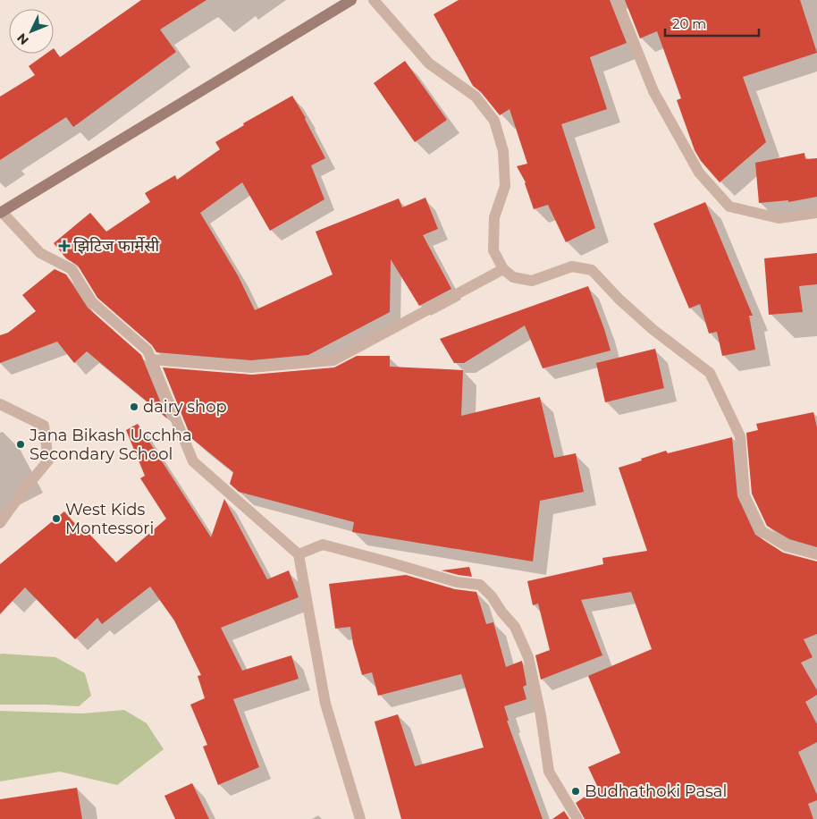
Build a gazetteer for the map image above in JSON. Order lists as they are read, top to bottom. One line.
{"places":{"health":["झिटिज फार्मेसी"],"other":["dairy shop","Jana Bikash Ucchha Secondary School","West Kids Montessori","Budhathoki Pasal"]},"scale_bar":"20 m","north":"bottom left"}
